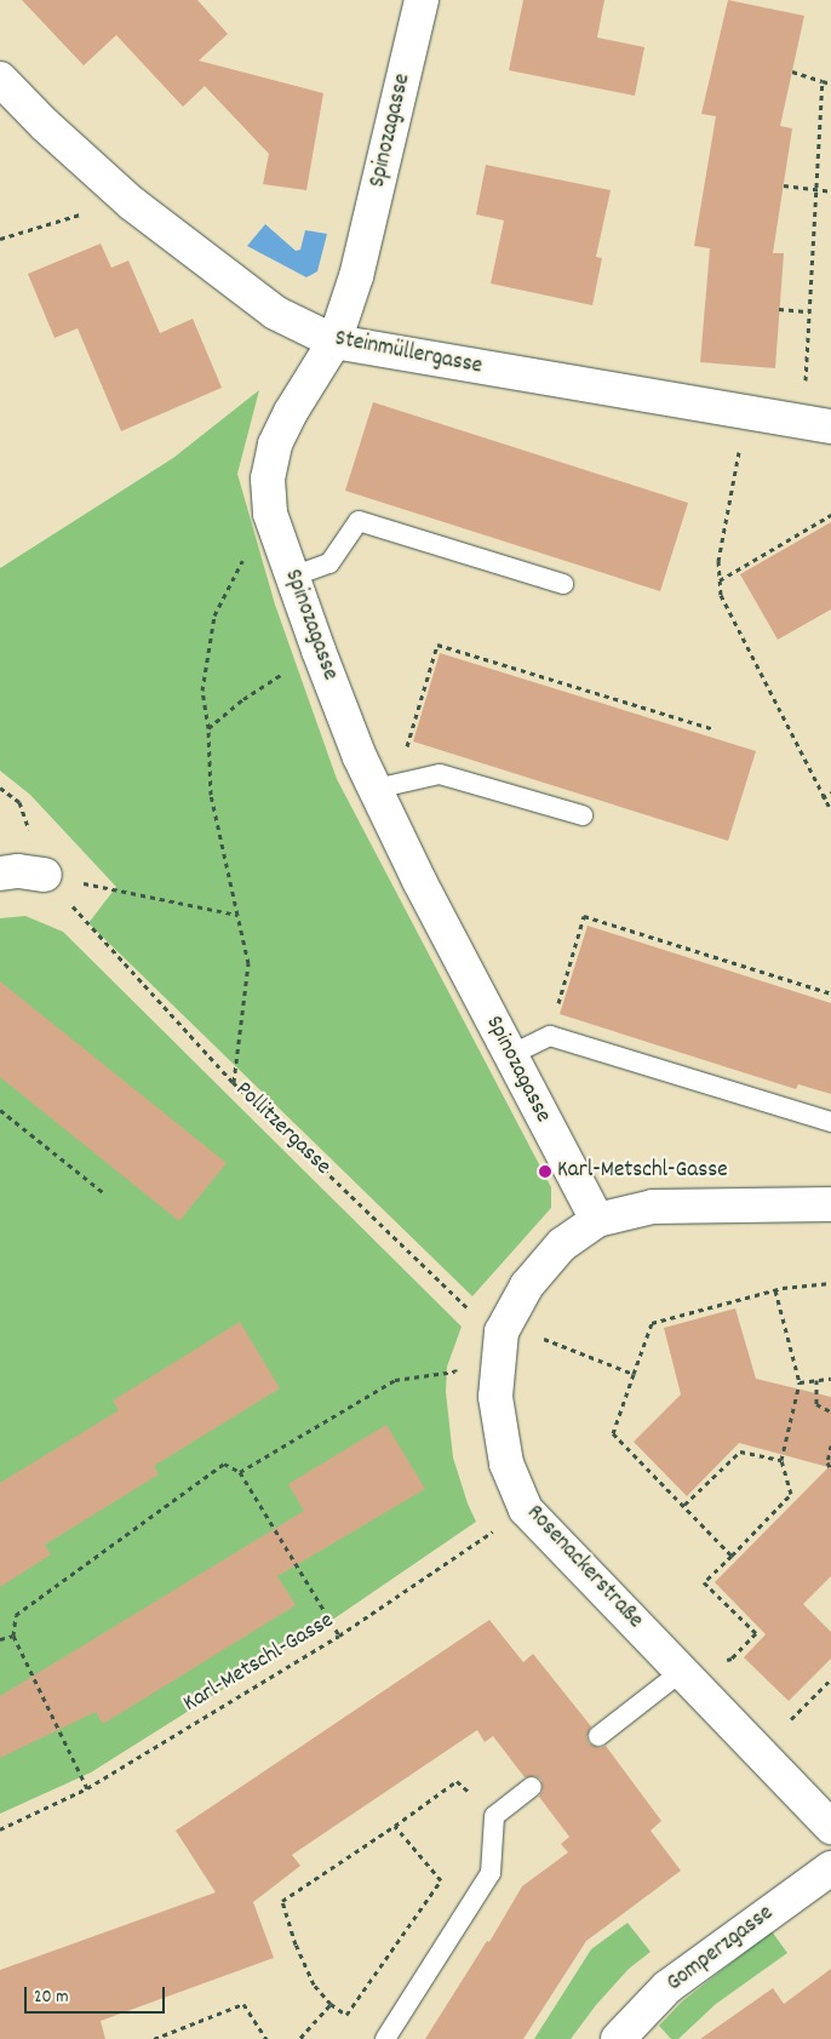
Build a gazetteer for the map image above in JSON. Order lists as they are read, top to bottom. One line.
{"streets":{"street":["Spinozagasse","Steinmüllergasse","Rosenackerstraße","Gomperzgasse"],"path":["Pollitzergasse","Karl-Metschl-Gasse"]},"crossings":[["Spinozagasse","Steinmüllergasse"],["Spinozagasse","Rosenackerstraße"],["Pollitzergasse","Rosenackerstraße"],["Rosenackerstraße","Karl-Metschl-Gasse"]],"places":["Karl-Metschl-Gasse"],"scale_bar":"20 m"}
